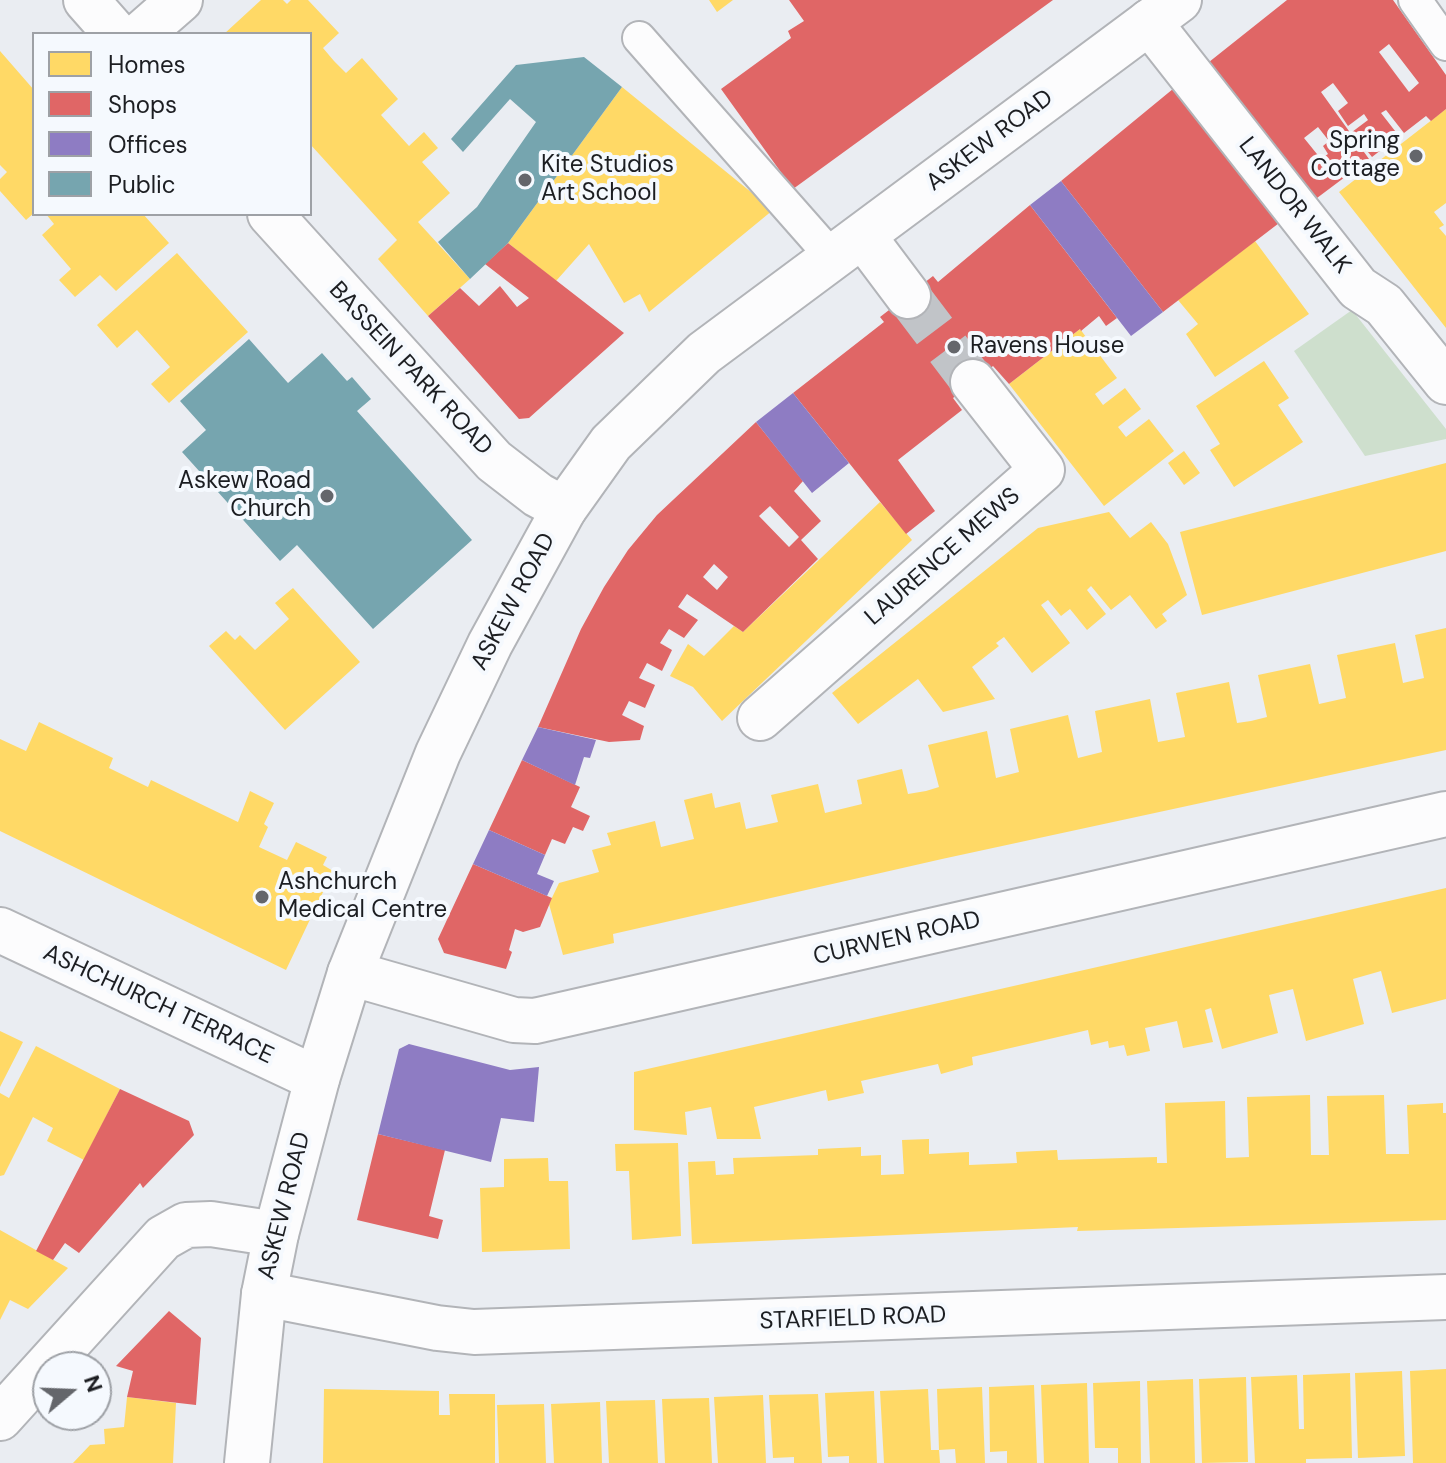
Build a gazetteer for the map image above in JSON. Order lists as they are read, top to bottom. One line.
{"streets":{"street":["ASKEW ROAD","LANDOR WALK","BASSEIN PARK ROAD","LAURENCE MEWS","CURWEN ROAD","ASHCHURCH TERRACE","STARFIELD ROAD"]},"crossings":[["ASKEW ROAD","LANDOR WALK"],["ASKEW ROAD","BASSEIN PARK ROAD"],["ASKEW ROAD","CURWEN ROAD"],["ASKEW ROAD","ASHCHURCH TERRACE"],["ASKEW ROAD","STARFIELD ROAD"]],"places":["Spring Cottage","Kite Studios Art School","Ravens House","Askew Road Church","Ashchurch Medical Centre"],"legend":["Homes","Shops","Offices","Public"],"north":"right"}
